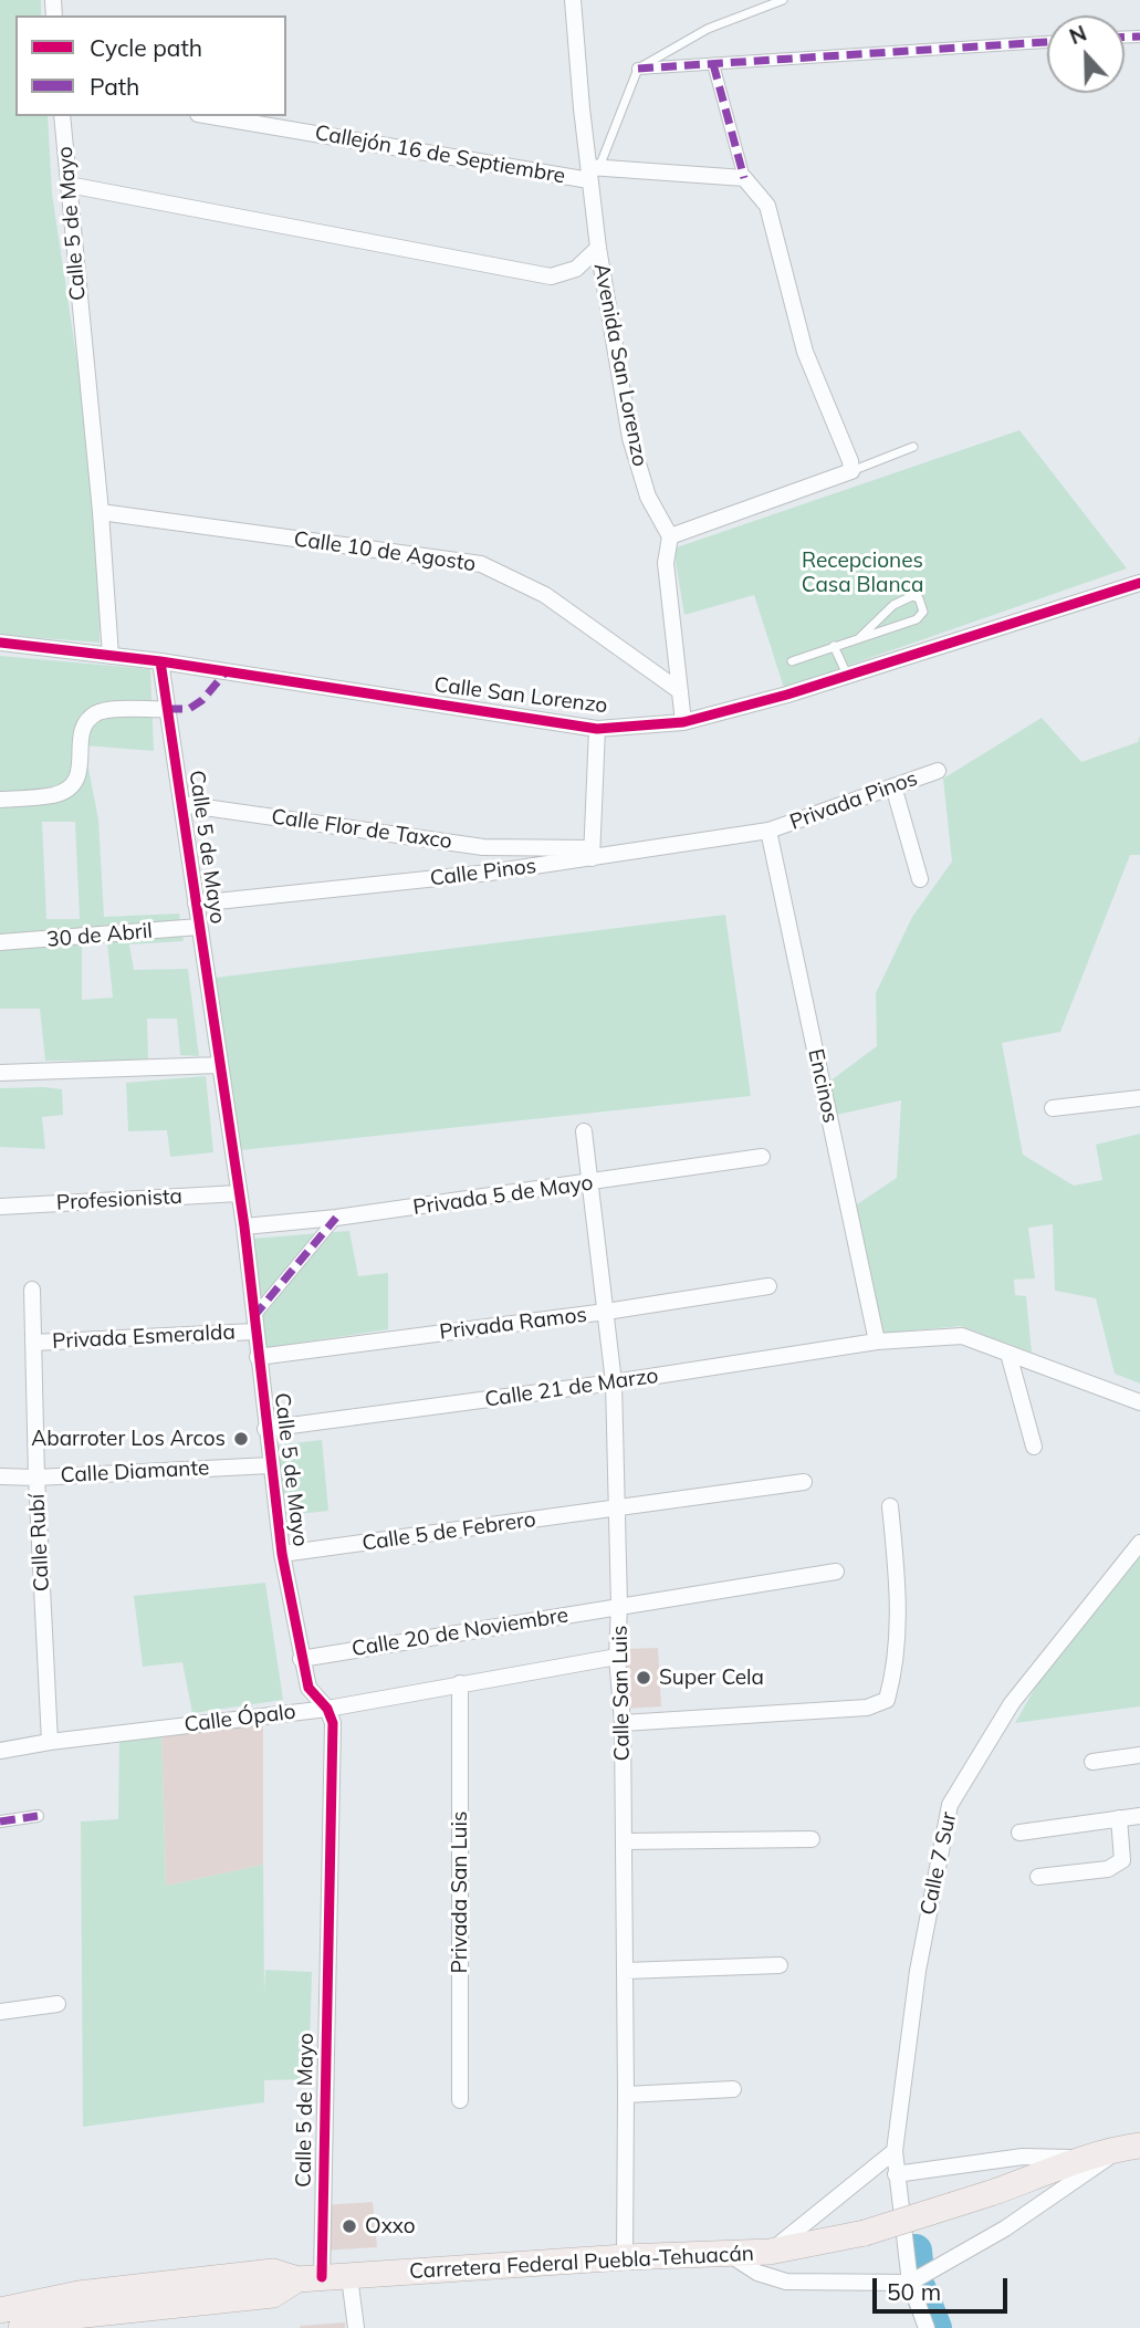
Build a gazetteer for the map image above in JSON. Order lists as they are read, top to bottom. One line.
{"streets":{"main road":["Carretera Federal Puebla-Tehuacán"],"street":["Callejón 16 de Septiembre","Calle 5 de Mayo","Avenida San Lorenzo","Calle 10 de Agosto","Calle San Lorenzo","Privada Pinos","Calle Flor de Taxco","Calle Pinos","30 de Abril","Encinos","Privada 5 de Mayo","Profesionista","Privada Ramos","Privada Esmeralda","Calle 21 de Marzo","Calle Diamante","Calle 5 de Febrero","Calle Rubí","Calle 20 de Noviembre","Calle San Luis","Calle Ópalo","Calle 7 Sur","Privada San Luis"]},"crossings":[["Callejón 16 de Septiembre","Avenida San Lorenzo"],["Calle 5 de Mayo","Calle 10 de Agosto"],["Calle 5 de Mayo","Calle San Lorenzo"],["Calle 5 de Mayo","Calle Flor de Taxco"],["Calle 5 de Mayo","Calle Pinos"],["Calle 5 de Mayo","30 de Abril"],["Calle 5 de Mayo","Privada 5 de Mayo"],["Calle 5 de Mayo","Profesionista"],["Calle 5 de Mayo","Privada Ramos"],["Calle 5 de Mayo","Privada Esmeralda"],["Calle 5 de Mayo","Calle 21 de Marzo"],["Calle 5 de Mayo","Calle Diamante"],["Calle 5 de Mayo","Calle 5 de Febrero"],["Calle 5 de Mayo","Calle 20 de Noviembre"],["Calle 5 de Mayo","Calle Ópalo"],["Calle 5 de Mayo","Carretera Federal Puebla-Tehuacán"],["Privada Pinos","Calle Pinos"],["Privada Pinos","Encinos"],["Calle Flor de Taxco","Calle Pinos"],["Calle Pinos","Encinos"],["Encinos","Calle 21 de Marzo"],["Privada 5 de Mayo","Calle San Luis"],["Privada Ramos","Calle San Luis"],["Privada Esmeralda","Calle Rubí"],["Calle 21 de Marzo","Calle San Luis"],["Calle Diamante","Calle Rubí"],["Calle 5 de Febrero","Calle San Luis"],["Calle Rubí","Calle Ópalo"],["Calle 20 de Noviembre","Calle San Luis"],["Calle San Luis","Calle Ópalo"],["Calle San Luis","Carretera Federal Puebla-Tehuacán"],["Calle Ópalo","Privada San Luis"]],"parks":["Recepciones Casa Blanca"],"places":["Abarroter Los Arcos","Super Cela","Oxxo"],"legend":["Cycle path","Path"],"scale_bar":"50 m","north":"top"}
